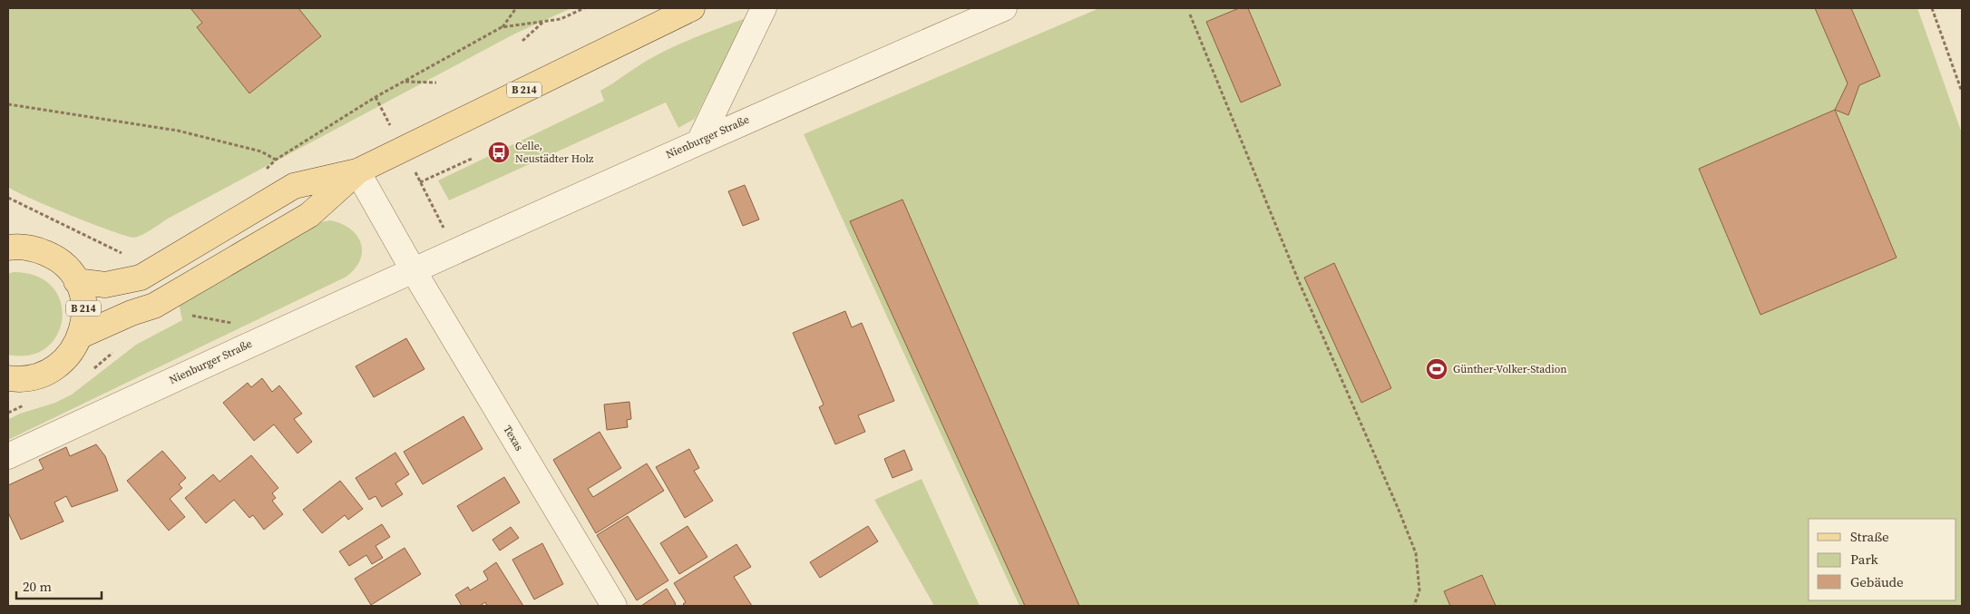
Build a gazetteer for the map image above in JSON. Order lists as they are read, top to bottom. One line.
{"streets":{"main road":["B 214"],"street":["Nienburger Straße","Texas"]},"crossings":[["Nienburger Straße","Texas"]],"places":{"bus stop":["Celle, Neustädter Holz"],"sports":["Günther-Volker-Stadion"]},"legend":["Straße","Park","Gebäude"],"scale_bar":"20 m"}
